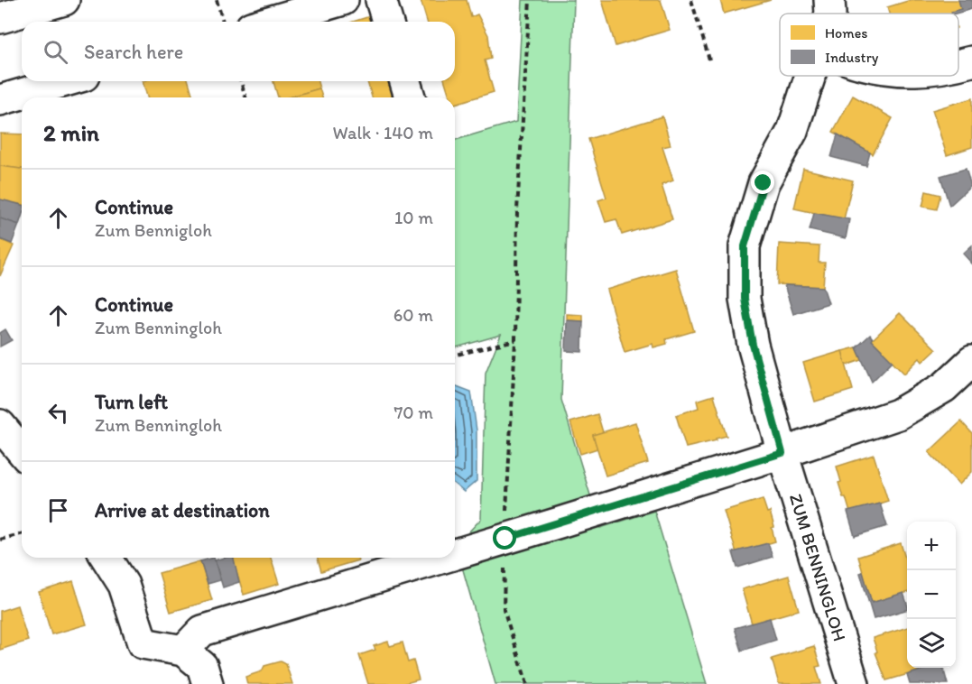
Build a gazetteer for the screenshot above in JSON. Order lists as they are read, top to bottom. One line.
{"streets":{"street":["ZUM BENNINGLOH"]},"legend":["Homes","Industry"],"page":{"search":"Search here","heading":["2 min","Walk · 140 m"],"list":[["Continue","Zum Bennigloh","10 m"],["Continue","Zum Benningloh","60 m"],["Turn left","Zum Benningloh","70 m"],"Arrive at destination"],"map_buttons":["+","−"]}}
